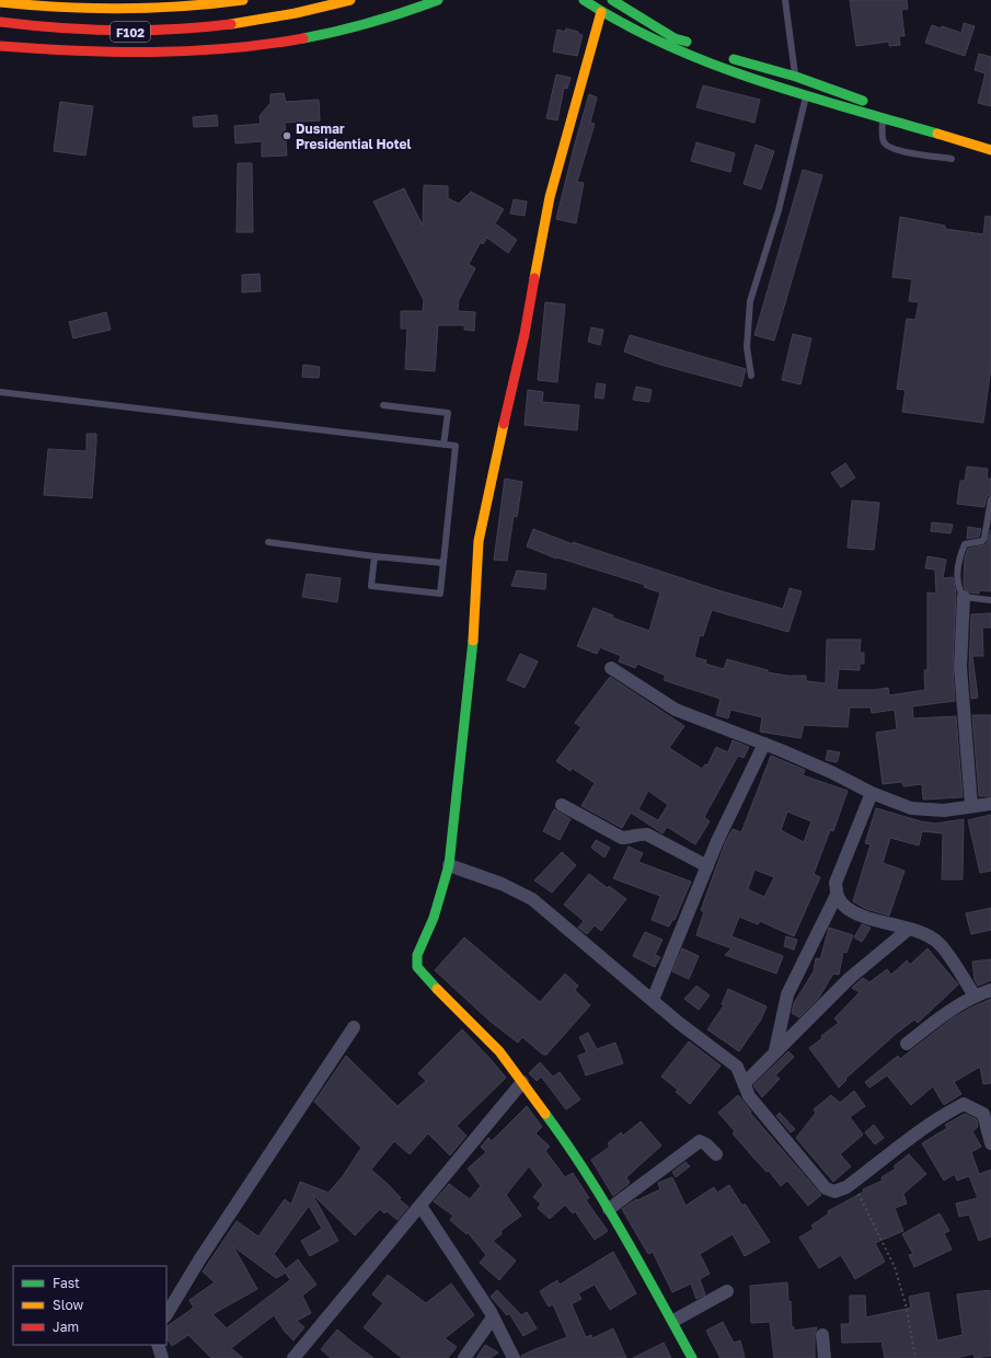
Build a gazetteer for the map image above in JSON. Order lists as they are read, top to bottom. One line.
{"streets":{"main road":["F102"]},"places":["Dusmar Presidential Hotel"],"legend":["Fast","Slow","Jam"]}
